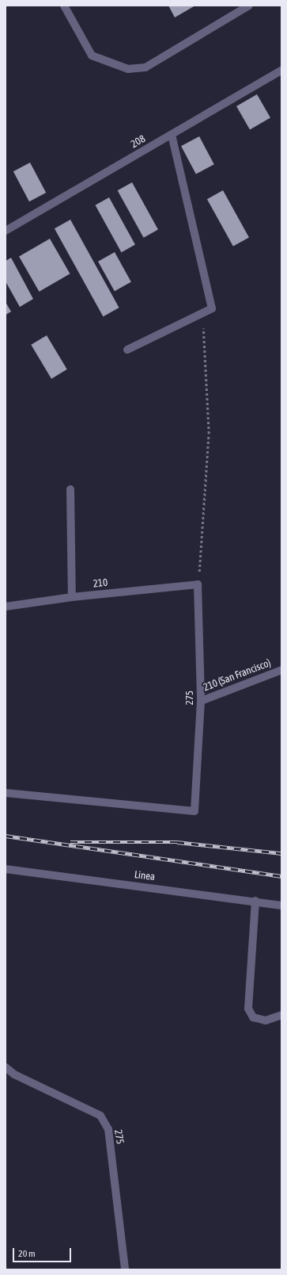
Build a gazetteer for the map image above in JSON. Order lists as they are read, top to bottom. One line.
{"streets":{"street":["208","210","210 (San Francisco)","275","Linea"]},"crossings":[["210","275"],["210 (San Francisco)","275"]],"scale_bar":"20 m"}
